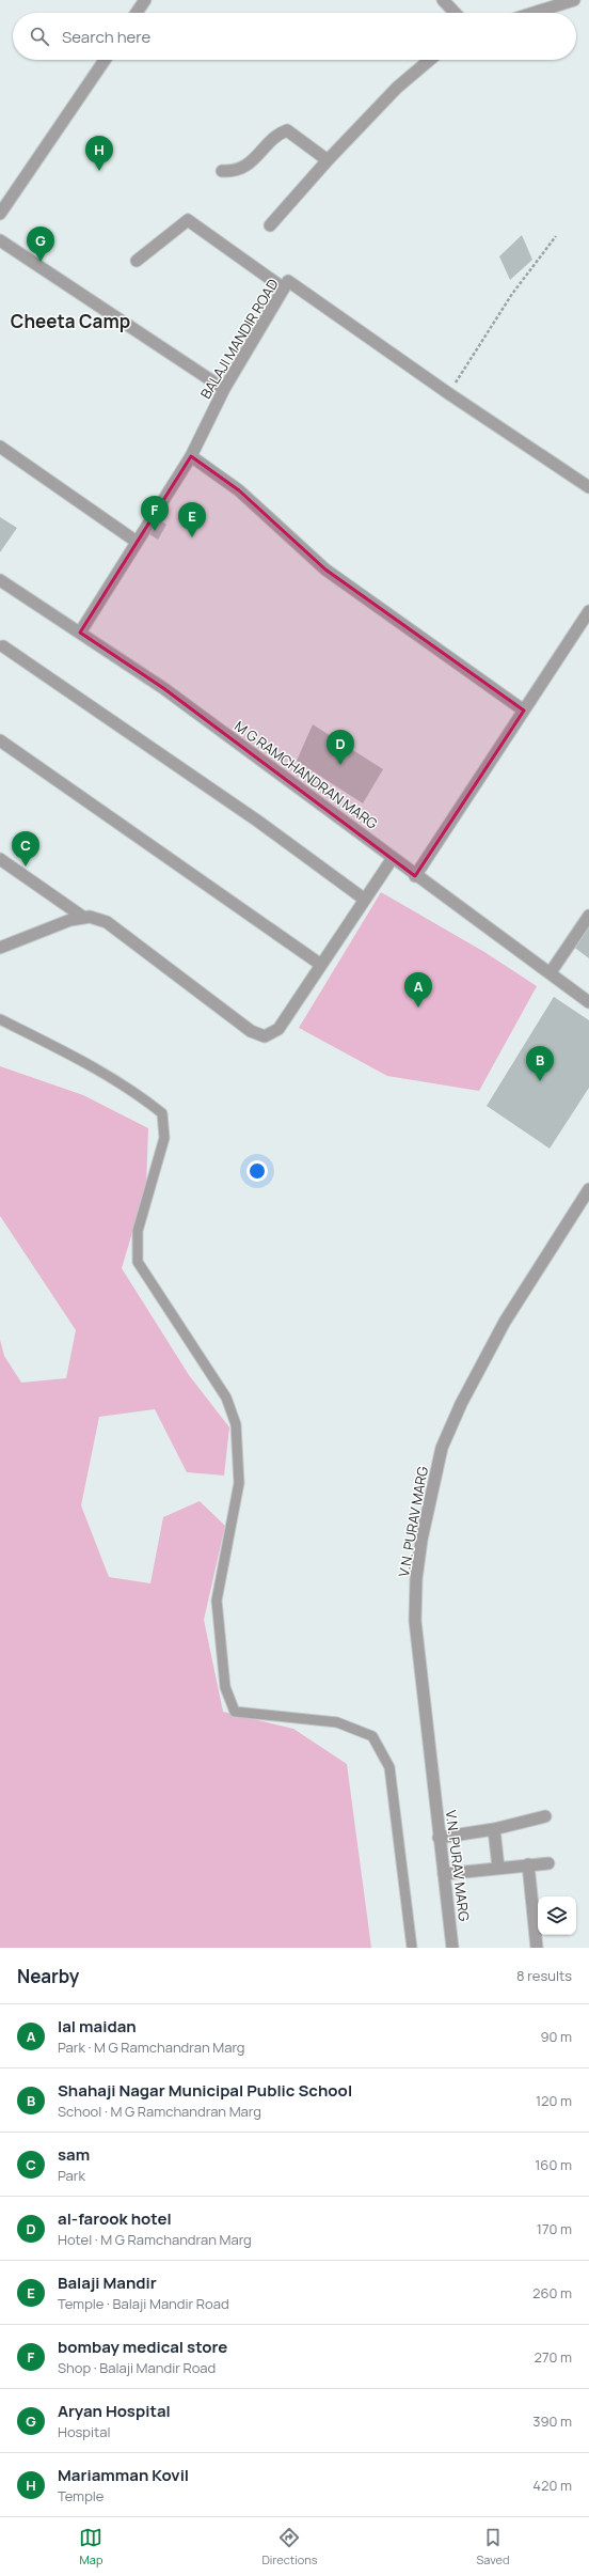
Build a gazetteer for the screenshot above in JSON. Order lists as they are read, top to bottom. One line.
{"streets":{"street":["BALAJI MANDIR ROAD","M G RAMCHANDRAN MARG","V.N. PURAV MARG"]},"crossings":[["BALAJI MANDIR ROAD","M G RAMCHANDRAN MARG"]],"districts":["Cheeta Camp"],"page":{"search":"Search here","pins":["H","G","F","E","D","C","A","B"],"heading":["Nearby","8 results"],"list":[{"mark":"A","name":"lal maidan","note":"Park · M G Ramchandran Marg","value":"90 m"},{"mark":"B","name":"Shahaji Nagar Municipal Public School","note":"School · M G Ramchandran Marg","value":"120 m"},{"mark":"C","name":"sam","note":"Park","value":"160 m"},{"mark":"D","name":"al-farook hotel","note":"Hotel · M G Ramchandran Marg","value":"170 m"},{"mark":"E","name":"Balaji Mandir","note":"Temple · Balaji Mandir Road","value":"260 m"},{"mark":"F","name":"bombay medical store","note":"Shop · Balaji Mandir Road","value":"270 m"},{"mark":"G","name":"Aryan Hospital","note":"Hospital","value":"390 m"},{"mark":"H","name":"Mariamman Kovil","note":"Temple","value":"420 m"}],"nav":["Map","Directions","Saved"]}}
